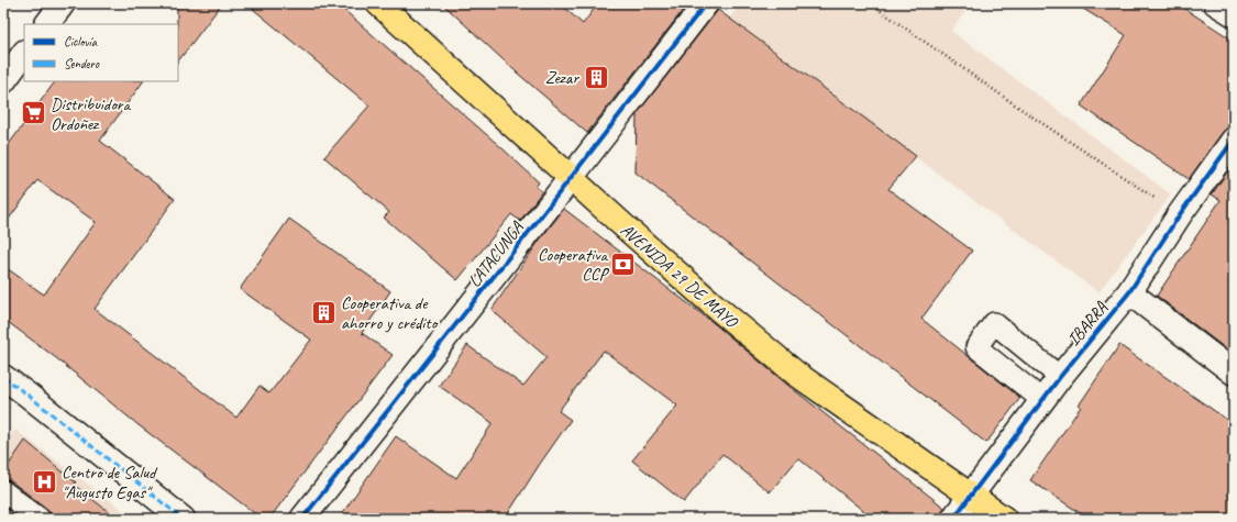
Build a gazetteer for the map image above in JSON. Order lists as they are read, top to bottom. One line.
{"streets":{"main road":["AVENIDA 29 DE MAYO"],"street":["LATACUNGA","IBARRA"]},"crossings":[["LATACUNGA","AVENIDA 29 DE MAYO"],["AVENIDA 29 DE MAYO","IBARRA"]],"places":{"building":["Zezar","Cooperativa de ahorro y crédito"],"supermarket":["Distribuidora Ordoñez"],"bank":["Cooperativa CCP"],"hospital":["Centro de Salud \"Augusto Egas\""]},"legend":["Ciclovía","Sendero"]}
